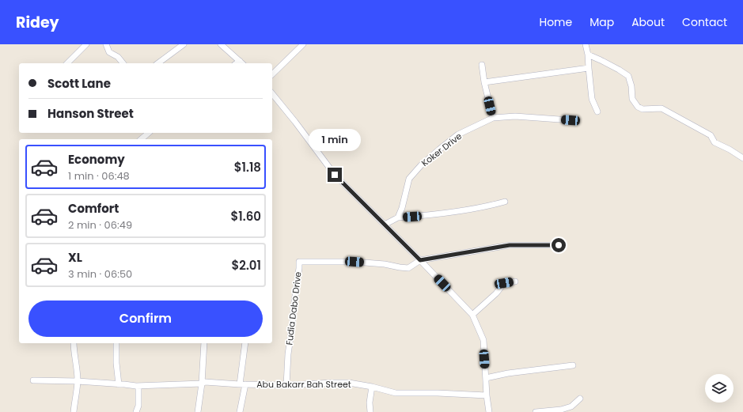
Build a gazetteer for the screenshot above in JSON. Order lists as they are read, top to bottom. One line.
{"streets":{"street":["Koker Drive","Fudia Dabo Drive","Abu Bakarr Bah Street"]},"crossings":[["Fudia Dabo Drive","Abu Bakarr Bah Street"]],"page":{"header":"Ridey","nav":["Home","Map","About","Contact"],"banner":["Scott Lane","Hanson Street"],"bubble":"1 min","list":[{"name":"Economy","note":"1 min · 06:48","value":"$1.18"},{"name":"Comfort","note":"2 min · 06:49","value":"$1.60"},{"name":"XL","note":"3 min · 06:50","value":"$2.01"}],"buttons":"Confirm"}}
